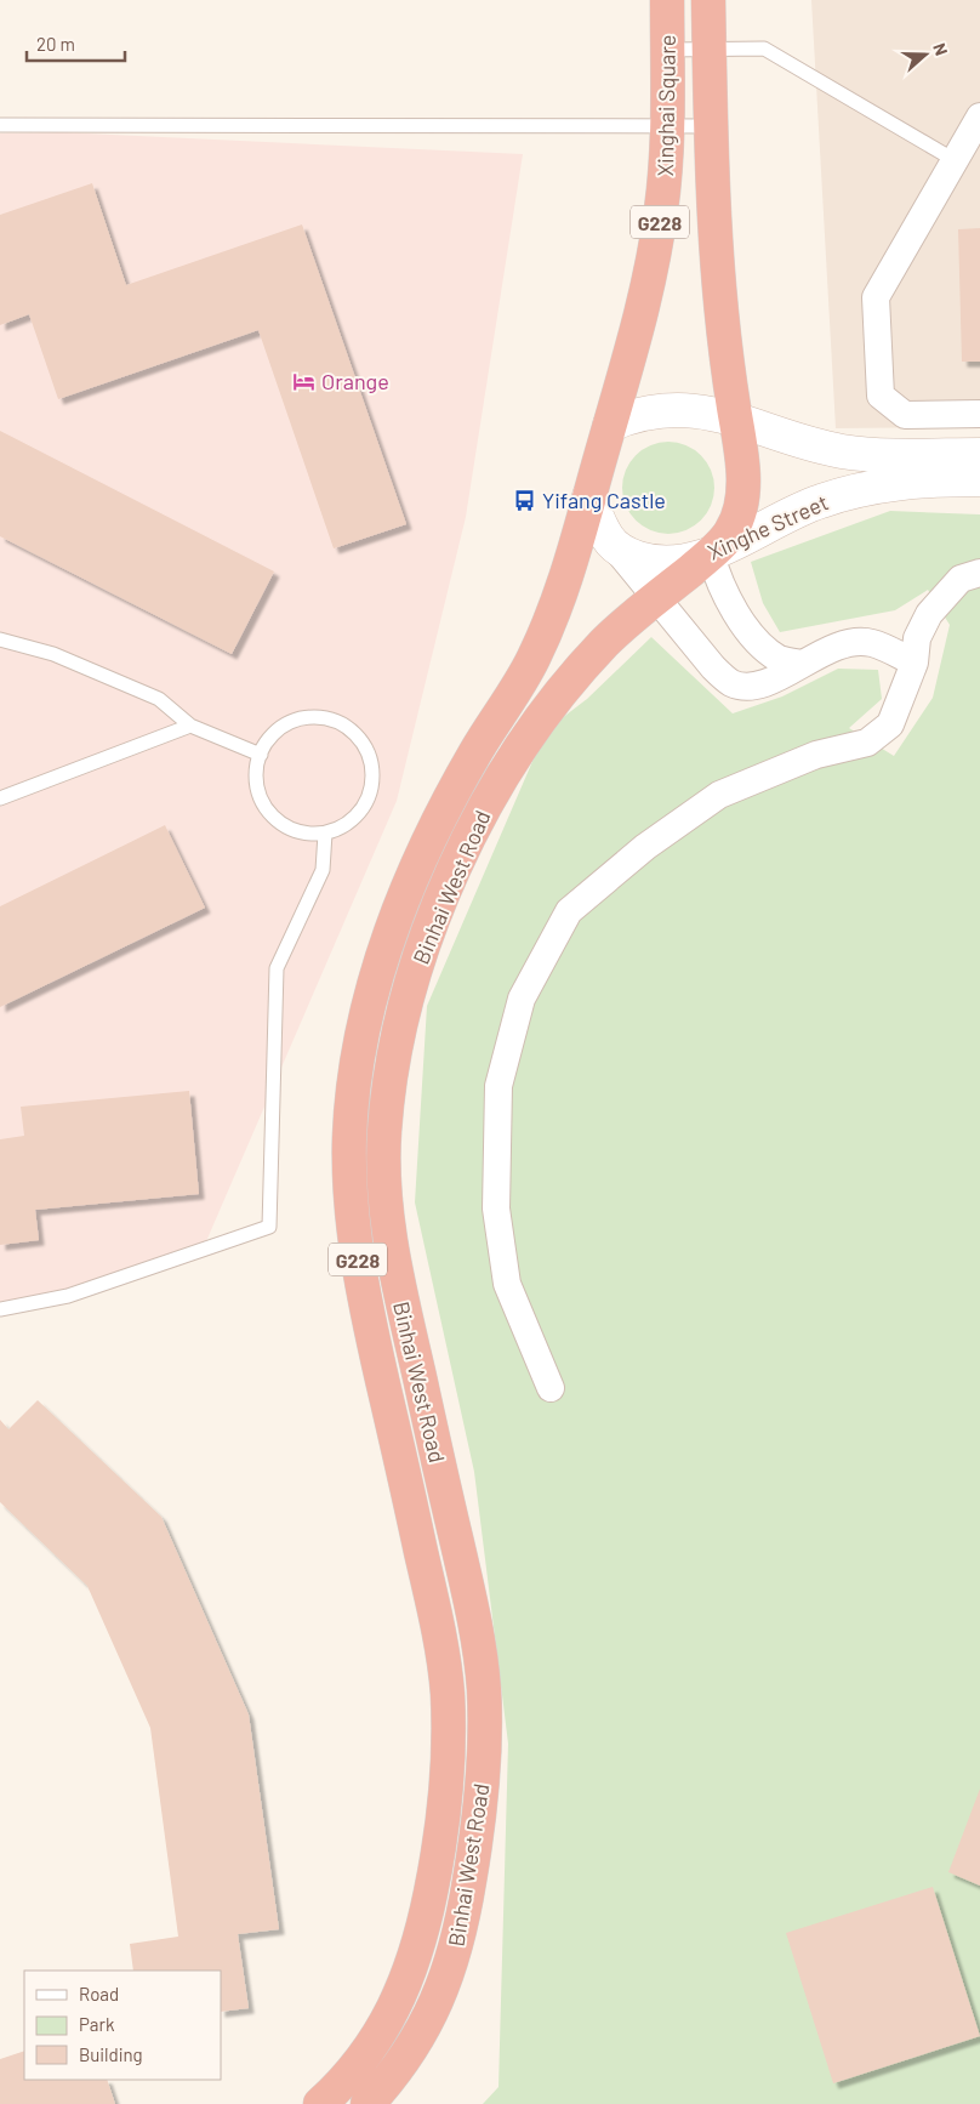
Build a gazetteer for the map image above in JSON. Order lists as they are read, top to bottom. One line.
{"streets":{"highway":["Xinghai Square","G228","Binhai West Road"],"street":["Xinghe Street"]},"crossings":[["Xinghai Square","Xinghe Street"],["Xinghai Square","Binhai West Road"],["Xinghe Street","Binhai West Road"]],"places":{"hotel":["Orange"],"bus stop":["Yifang Castle"]},"legend":["Road","Park","Building"],"scale_bar":"20 m","north":"right"}
